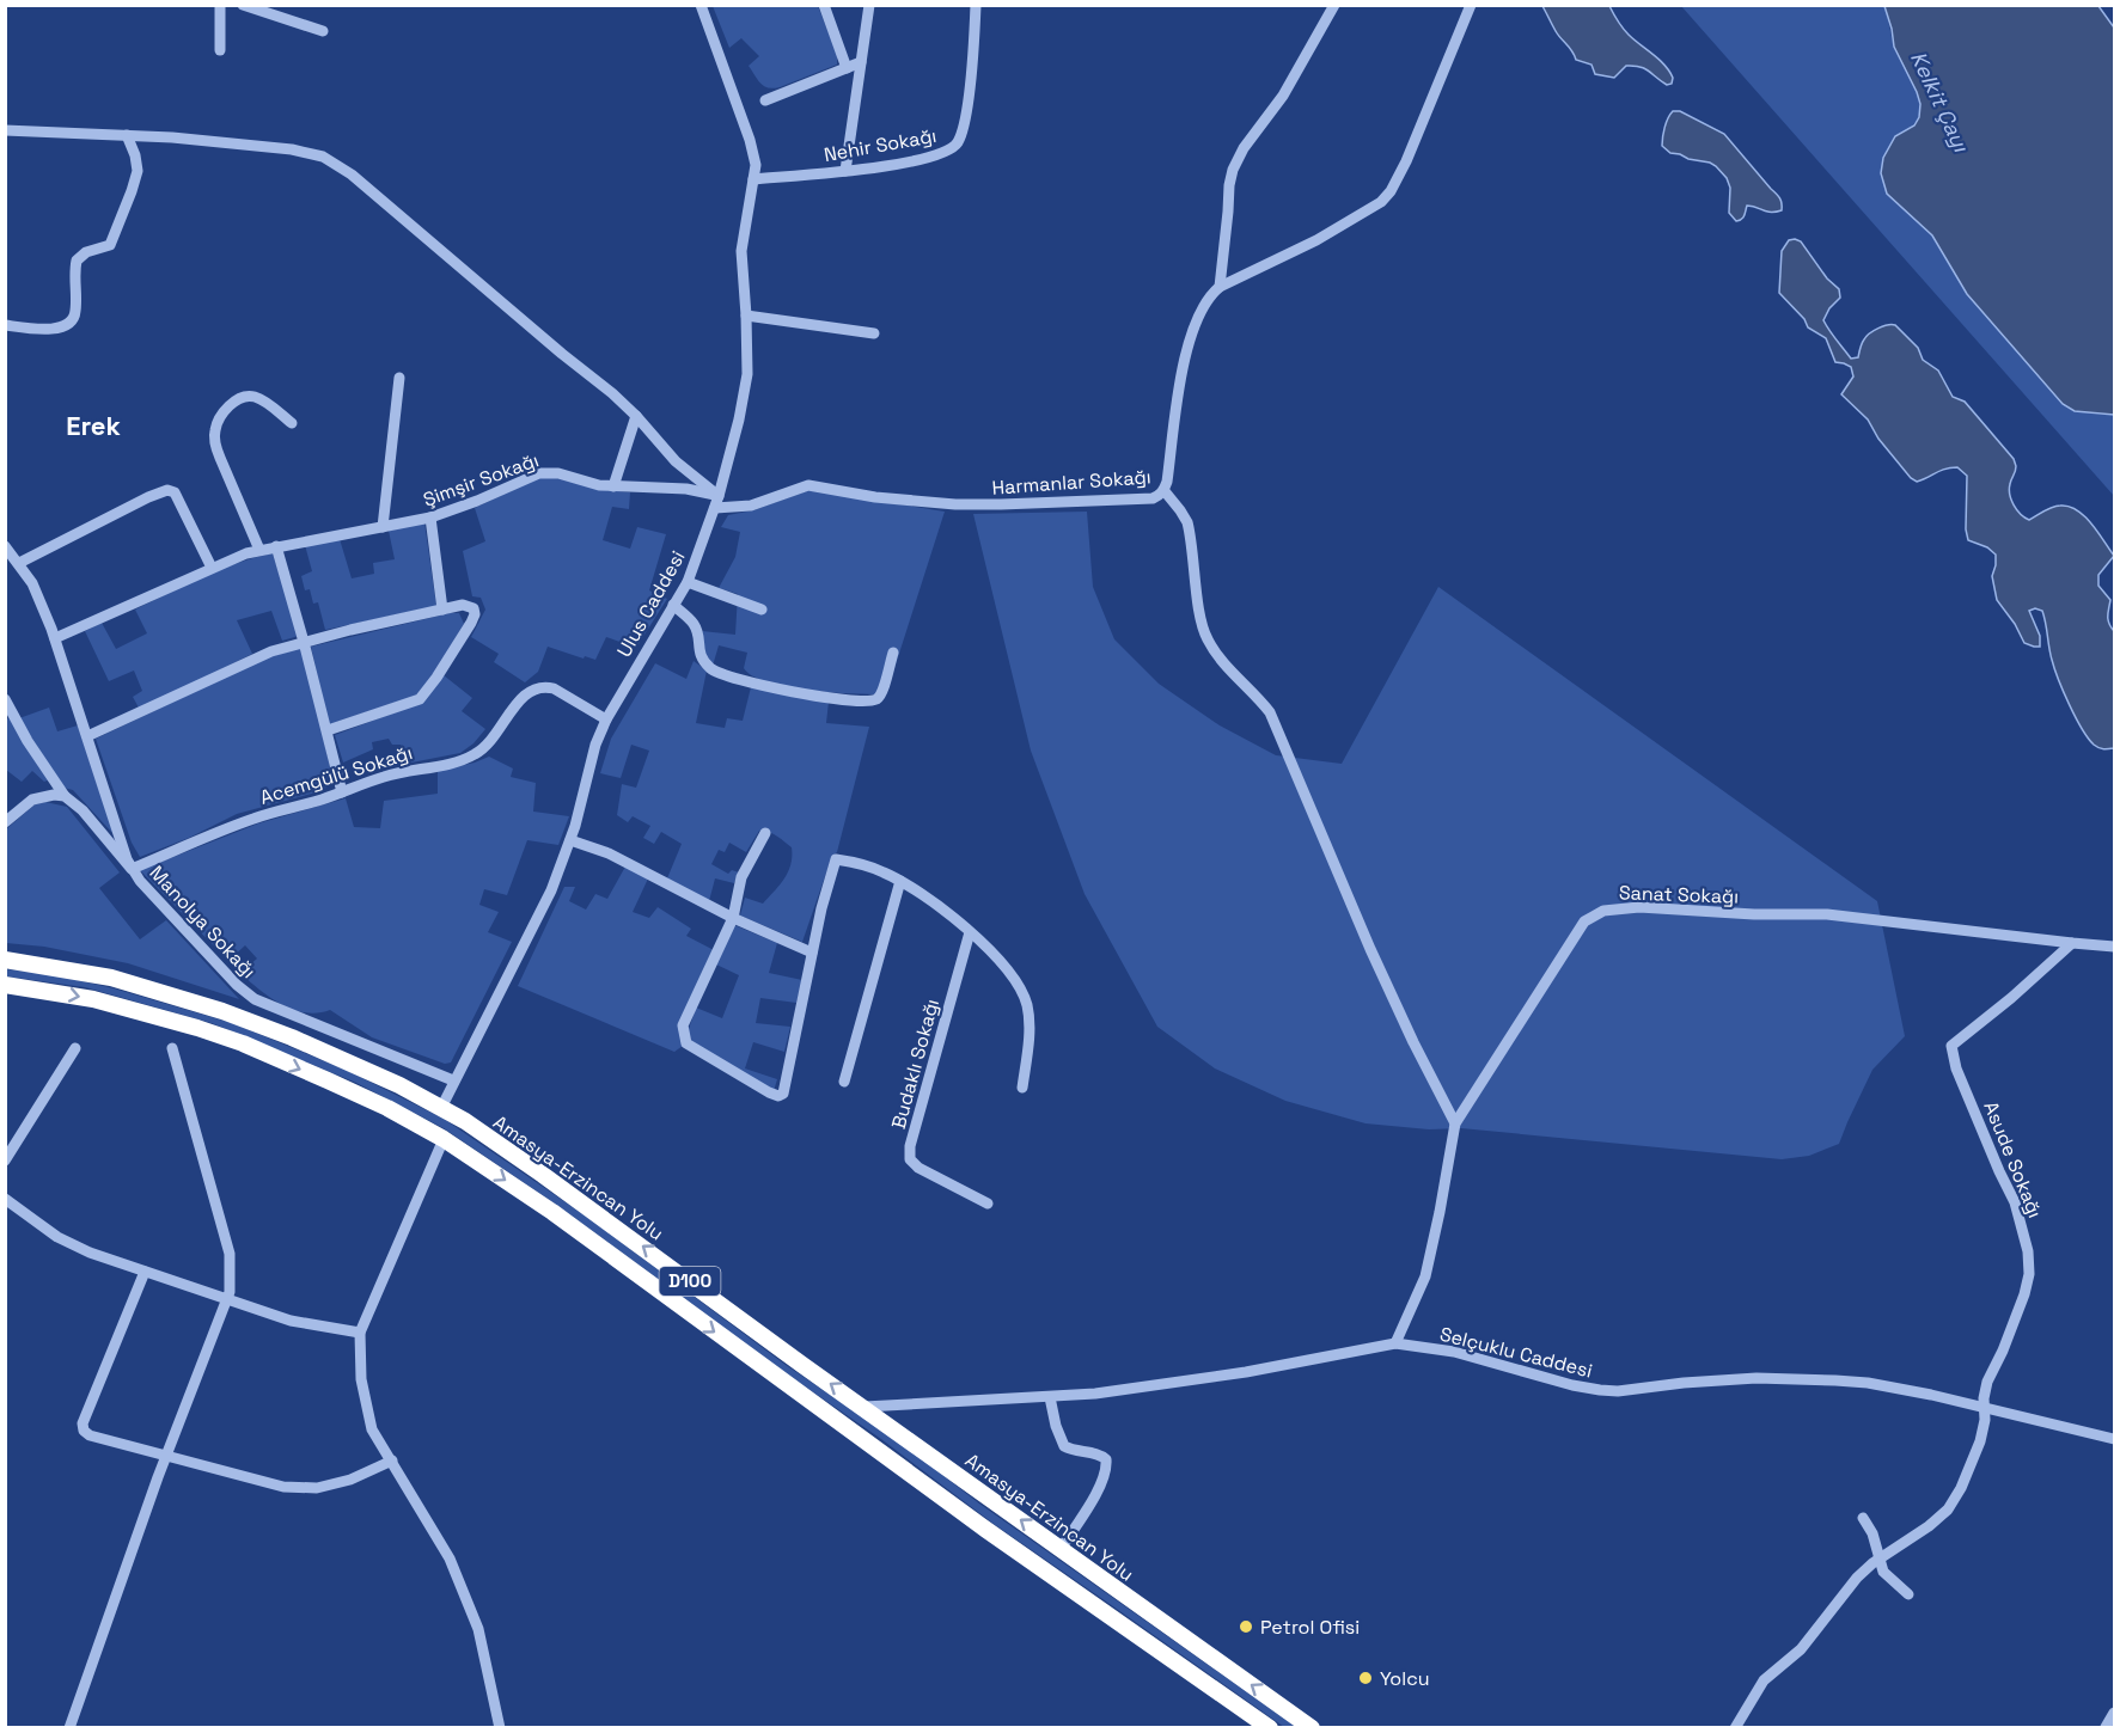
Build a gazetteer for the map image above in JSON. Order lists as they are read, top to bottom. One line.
{"streets":{"highway":["Amasya-Erzincan Yolu","D100"],"street":["Nehir Sokağı","Şimşir Sokağı","Harmanlar Sokağı","Ulus Caddesi","Acemgülü Sokağı","Sanat Sokağı","Manolya Sokağı","Budaklı Sokağı","Asude Sokağı","Selçuklu Caddesi"]},"crossings":[["Nehir Sokağı","Ulus Caddesi"],["Şimşir Sokağı","Ulus Caddesi"],["Şimşir Sokağı","Manolya Sokağı"],["Harmanlar Sokağı","Ulus Caddesi"],["Ulus Caddesi","Acemgülü Sokağı"],["Ulus Caddesi","Manolya Sokağı"],["Ulus Caddesi","Amasya-Erzincan Yolu"],["Acemgülü Sokağı","Manolya Sokağı"],["Sanat Sokağı","Asude Sokağı"],["Sanat Sokağı","Selçuklu Caddesi"],["Asude Sokağı","Selçuklu Caddesi"],["Amasya-Erzincan Yolu","Selçuklu Caddesi"]],"districts":["Erek"],"water":["Kelkit Çayı"],"places":["Petrol Ofisi","Yolcu"]}
